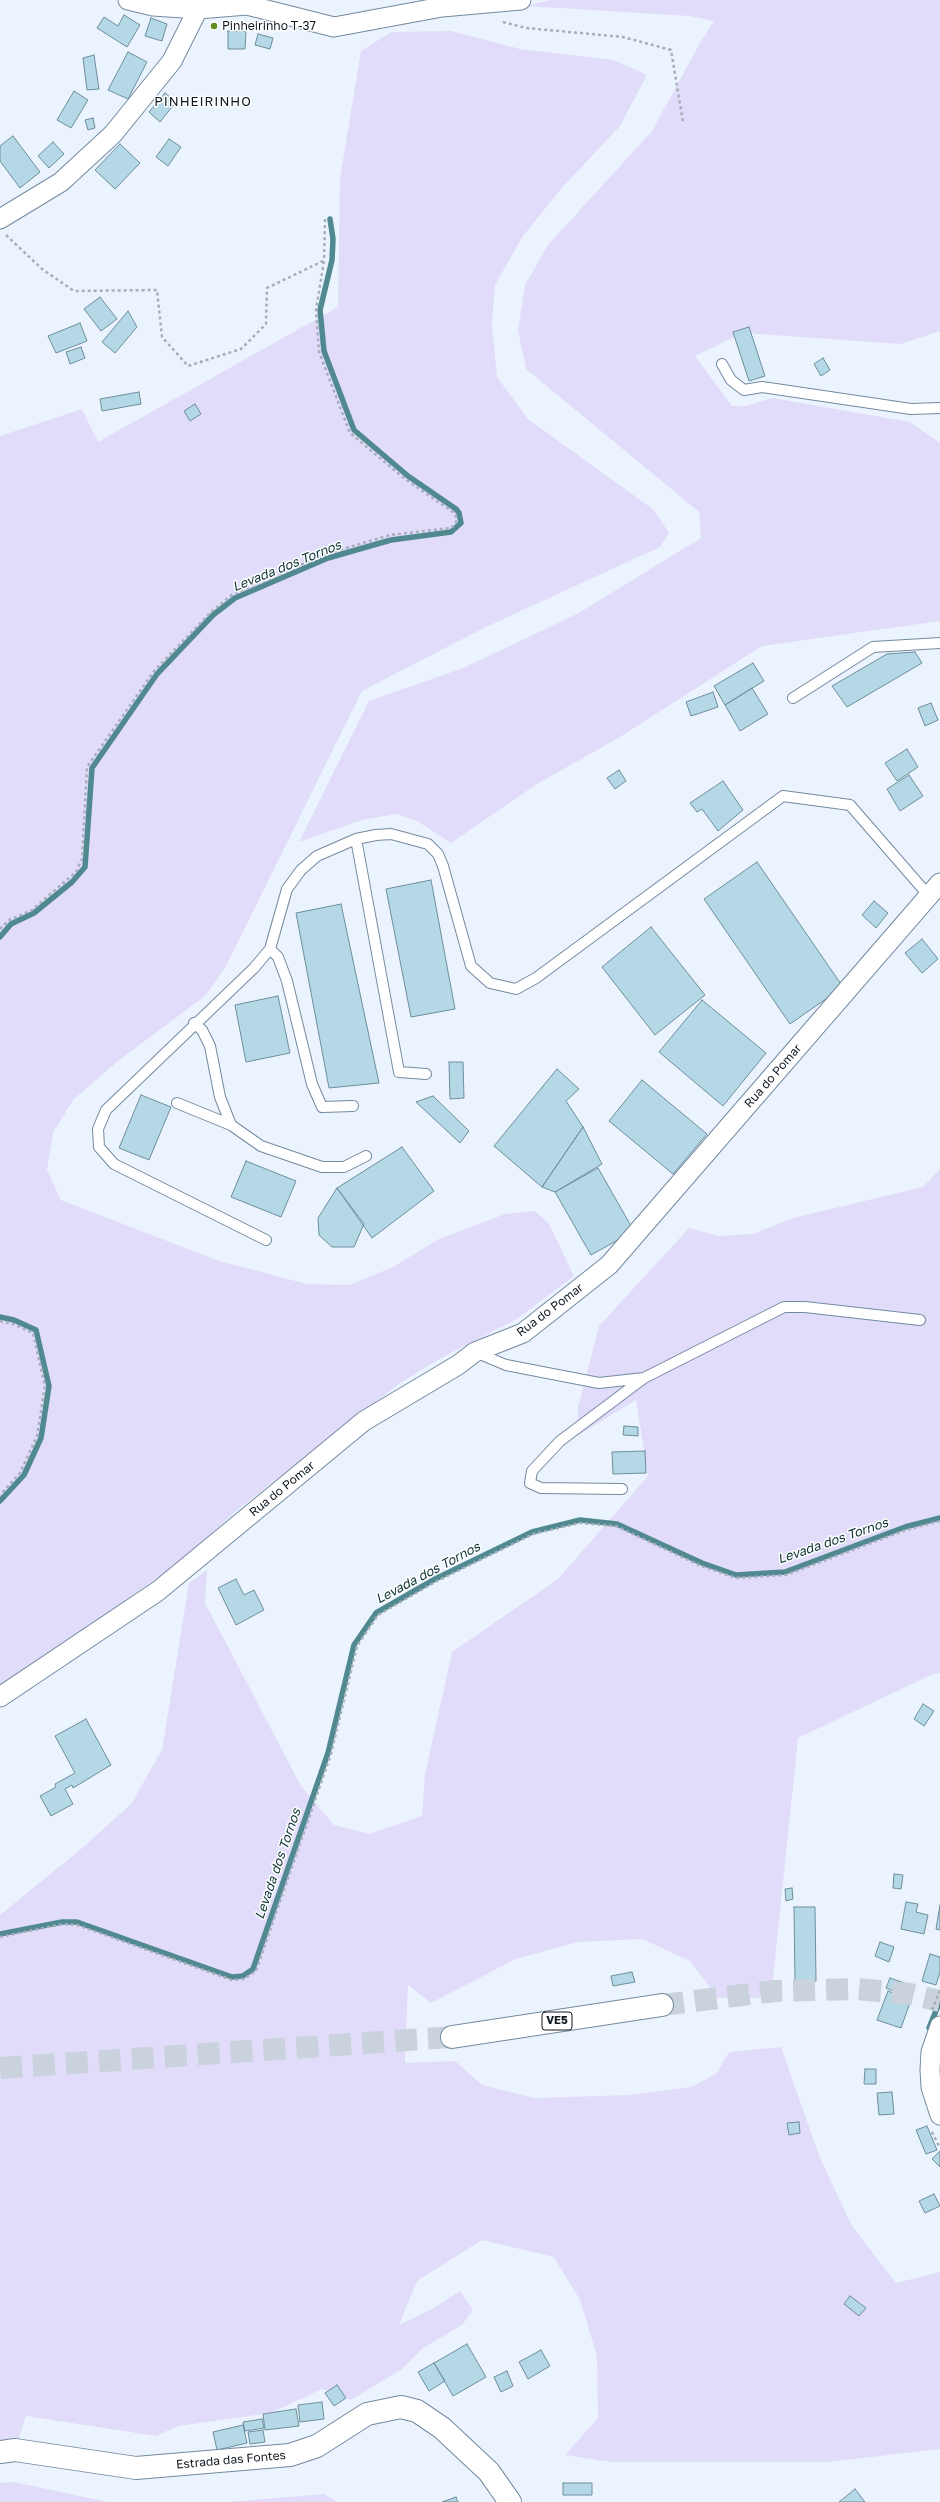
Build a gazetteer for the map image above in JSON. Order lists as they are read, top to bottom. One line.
{"streets":{"street":["Rua do Pomar","VE5","Estrada das Fontes"]},"districts":["PINHEIRINHO"],"water":["Levada dos Tornos"],"places":["Pinheirinho T-37"]}
